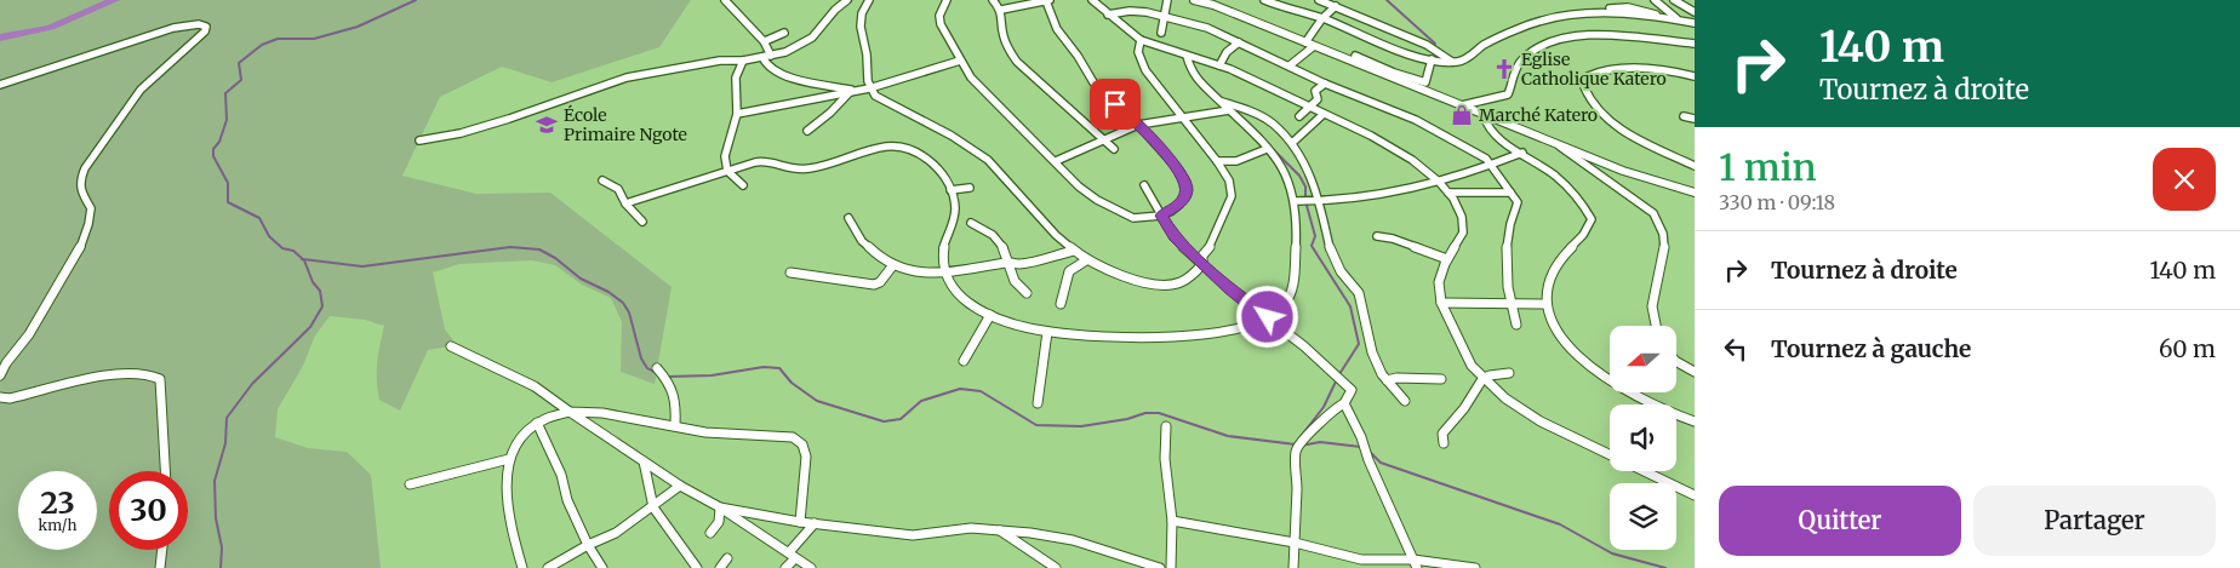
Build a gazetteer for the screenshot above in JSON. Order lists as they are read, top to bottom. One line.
{"places":{"church":["Eglise Catholique Katero"],"shop":["Marché Katero"],"school or university":["École Primaire Ngote"]},"north":"left","page":{"turn":["140 m","Tournez à droite"],"heading":["1 min","330 m · 09:18"],"list":[{"name":"Tournez à droite","value":"140 m"},{"name":"Tournez à gauche","value":"60 m"}],"speed":"23 km/h","limit":"30","buttons":["Quitter","Partager"]}}
